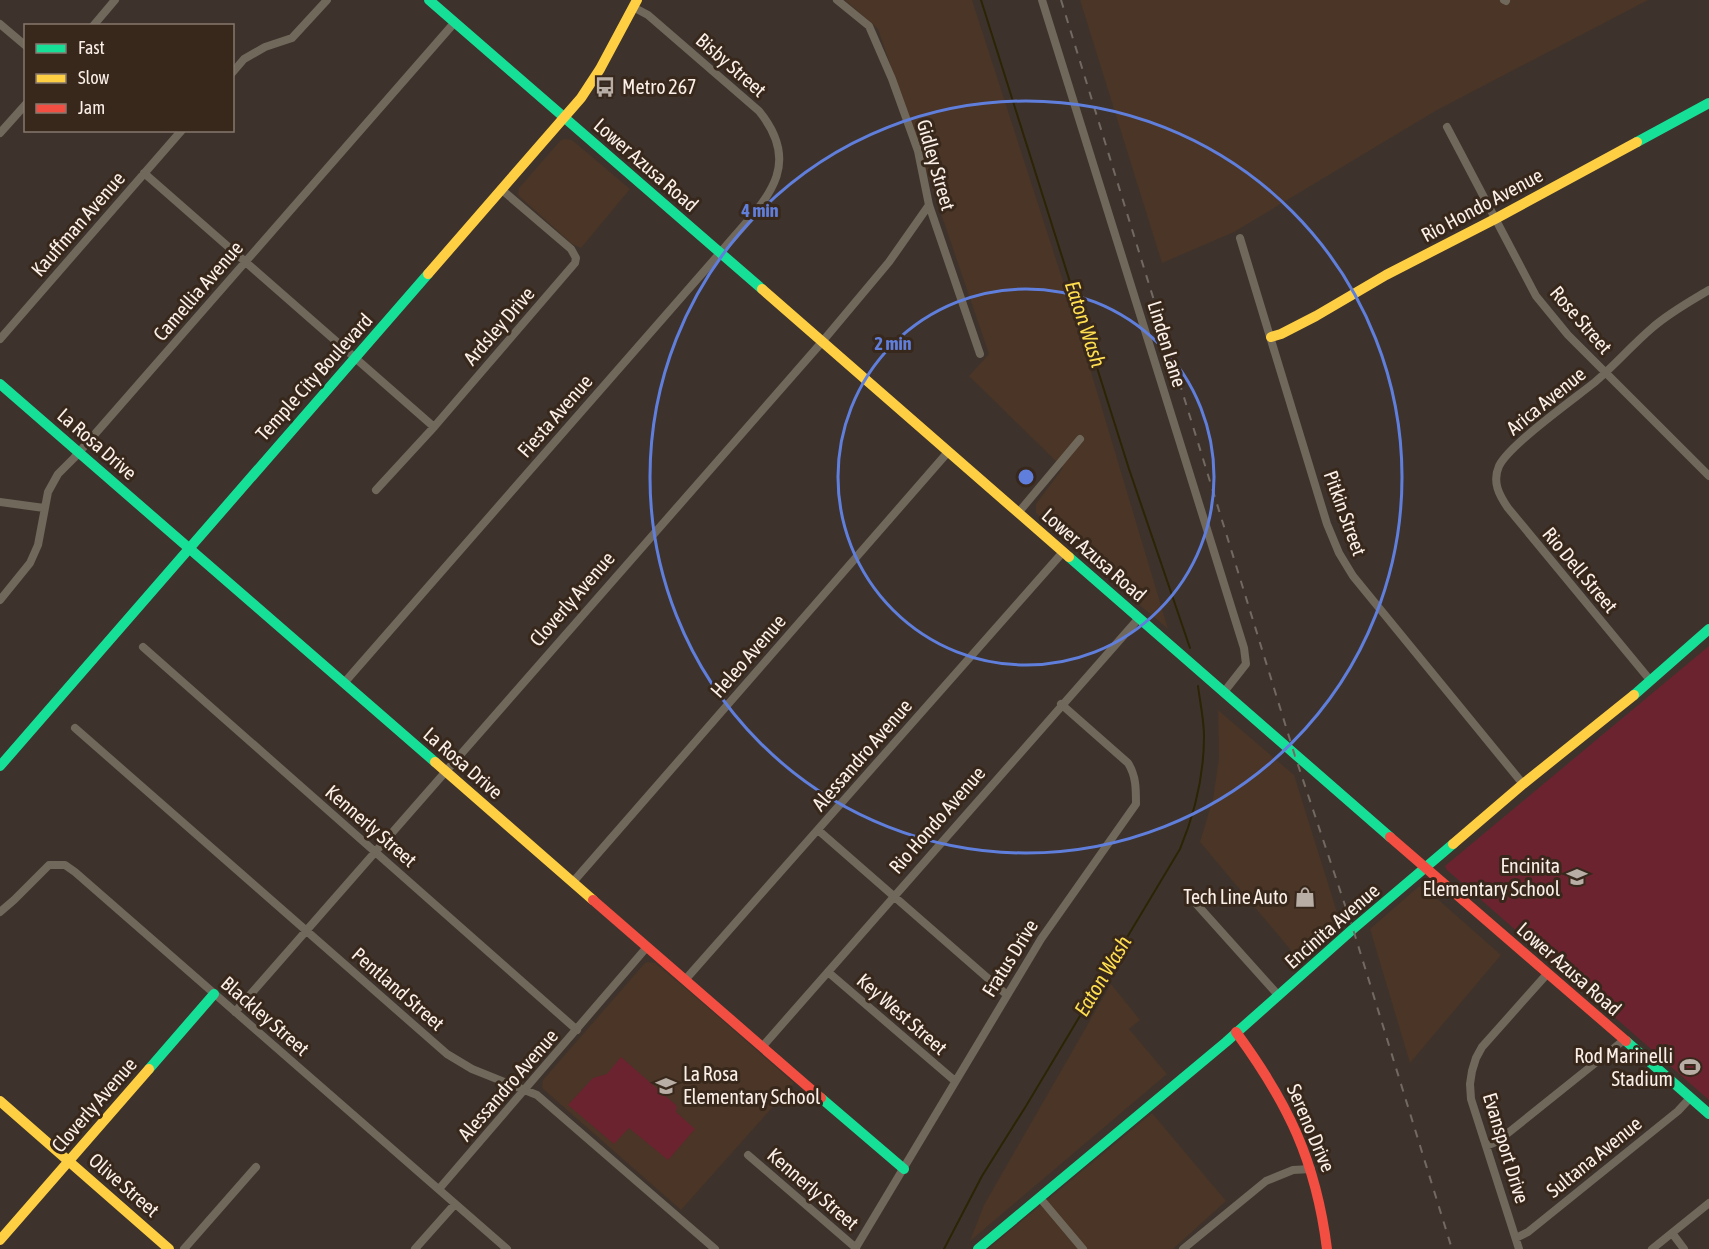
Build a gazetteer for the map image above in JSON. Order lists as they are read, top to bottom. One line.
{"streets":{"street":["Bisby Street","Lower Azusa Road","Gidley Street","Rio Hondo Avenue","Kauffman Avenue","Camellia Avenue","Rose Street","Ardsley Drive","Linden Lane","Temple City Boulevard","Arica Avenue","Fiesta Avenue","La Rosa Drive","Pitkin Street","Rio Dell Street","Cloverly Avenue","Heleo Avenue","Alessandro Avenue","Kennerly Street","Encinita Avenue","Fratus Drive","Pentland Street","Key West Street","Blackley Street","Sereno Drive","Evansport Drive","Sultana Avenue","Olive Street"]},"crossings":[["Bisby Street","Temple City Boulevard"],["Bisby Street","Fiesta Avenue"],["Lower Azusa Road","Rio Hondo Avenue"],["Lower Azusa Road","Camellia Avenue"],["Lower Azusa Road","Linden Lane"],["Lower Azusa Road","Temple City Boulevard"],["Lower Azusa Road","Fiesta Avenue"],["Lower Azusa Road","Cloverly Avenue"],["Lower Azusa Road","Heleo Avenue"],["Lower Azusa Road","Alessandro Avenue"],["Lower Azusa Road","Encinita Avenue"],["Lower Azusa Road","Evansport Drive"],["Lower Azusa Road","Sultana Avenue"],["Gidley Street","Cloverly Avenue"],["Rio Hondo Avenue","Rose Street"],["Rio Hondo Avenue","La Rosa Drive"],["Rio Hondo Avenue","Pitkin Street"],["Rio Hondo Avenue","Fratus Drive"],["Rio Hondo Avenue","Key West Street"],["Camellia Avenue","La Rosa Drive"],["Rose Street","Arica Avenue"],["Ardsley Drive","Temple City Boulevard"],["Temple City Boulevard","La Rosa Drive"],["Arica Avenue","Rio Dell Street"],["Fiesta Avenue","La Rosa Drive"],["La Rosa Drive","Cloverly Avenue"],["La Rosa Drive","Heleo Avenue"],["La Rosa Drive","Alessandro Avenue"],["La Rosa Drive","Fratus Drive"],["Pitkin Street","Encinita Avenue"],["Rio Dell Street","Encinita Avenue"],["Cloverly Avenue","Kennerly Street"],["Cloverly Avenue","Pentland Street"],["Cloverly Avenue","Blackley Street"],["Cloverly Avenue","Olive Street"],["Alessandro Avenue","Kennerly Street"],["Alessandro Avenue","Pentland Street"],["Alessandro Avenue","Blackley Street"],["Kennerly Street","Fratus Drive"],["Encinita Avenue","Sereno Drive"],["Fratus Drive","Key West Street"],["Evansport Drive","Sultana Avenue"]],"water":["Eaton Wash"],"places":{"bus stop":["Metro 267"],"school or university":["Encinita Elementary School","La Rosa Elementary School"],"shop":["Tech Line Auto"],"sports":["Rod Marinelli Stadium"]},"legend":["Fast","Slow","Jam"],"rings":["4 min","2 min"]}
